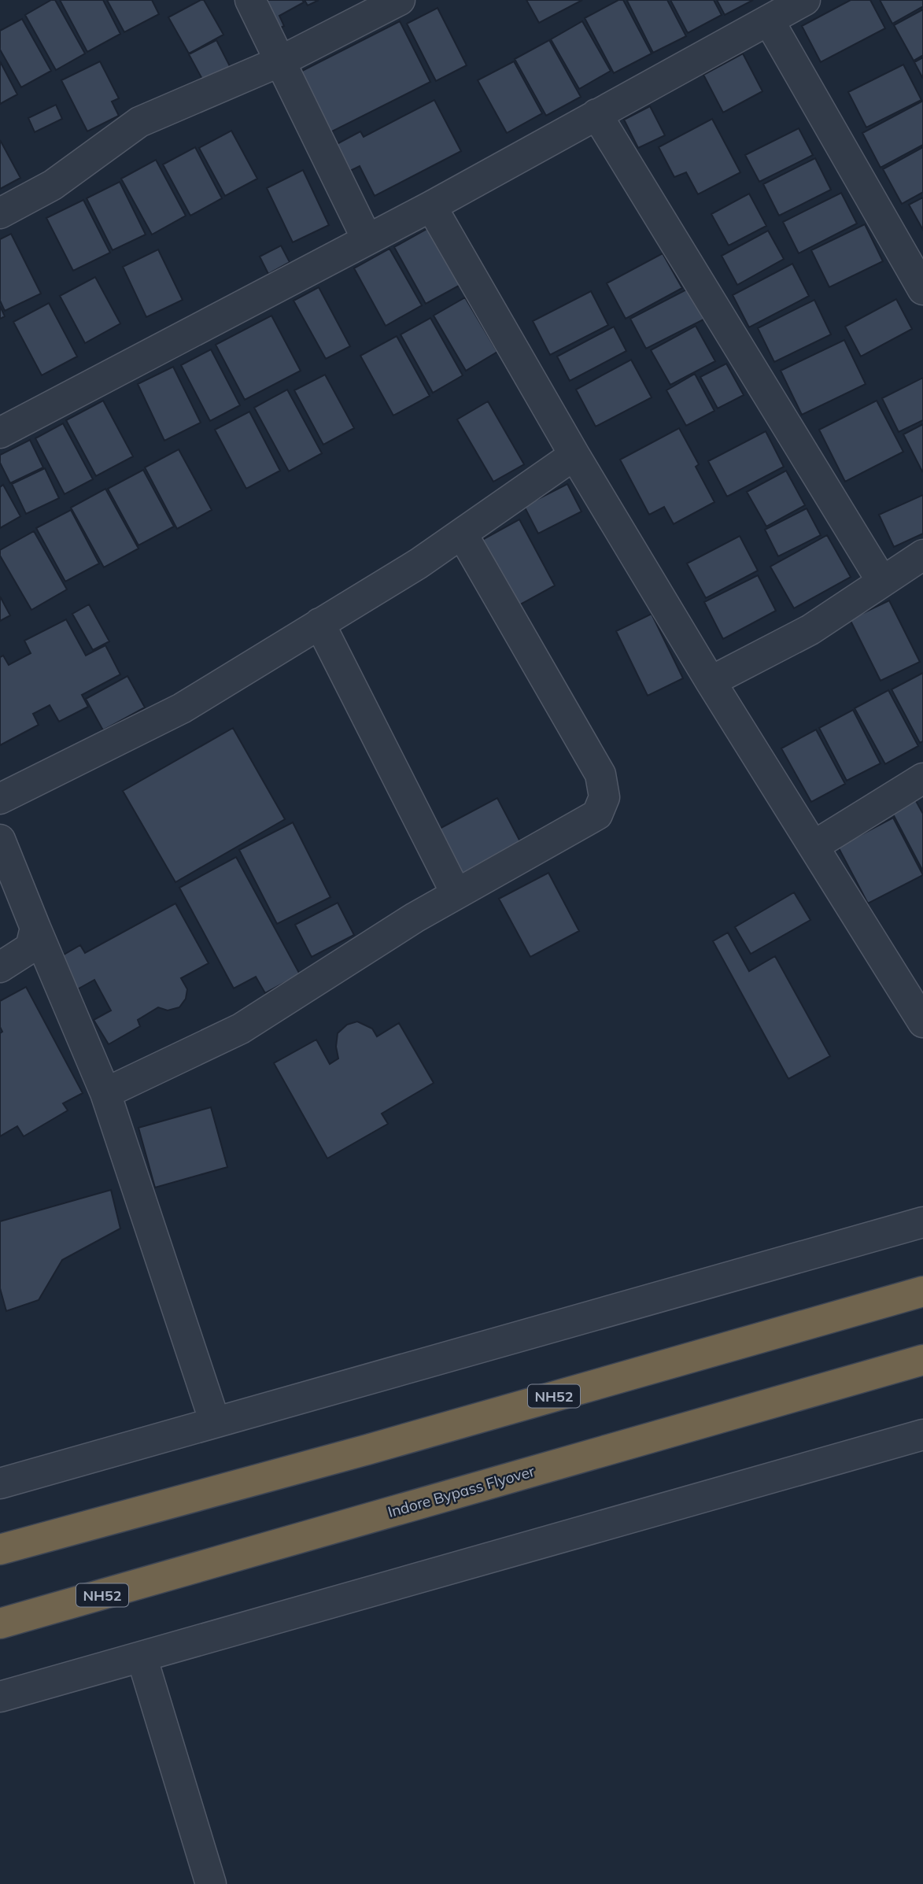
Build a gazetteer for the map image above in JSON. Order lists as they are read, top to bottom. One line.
{"streets":{"highway":["NH52","Indore Bypass Flyover"]}}
